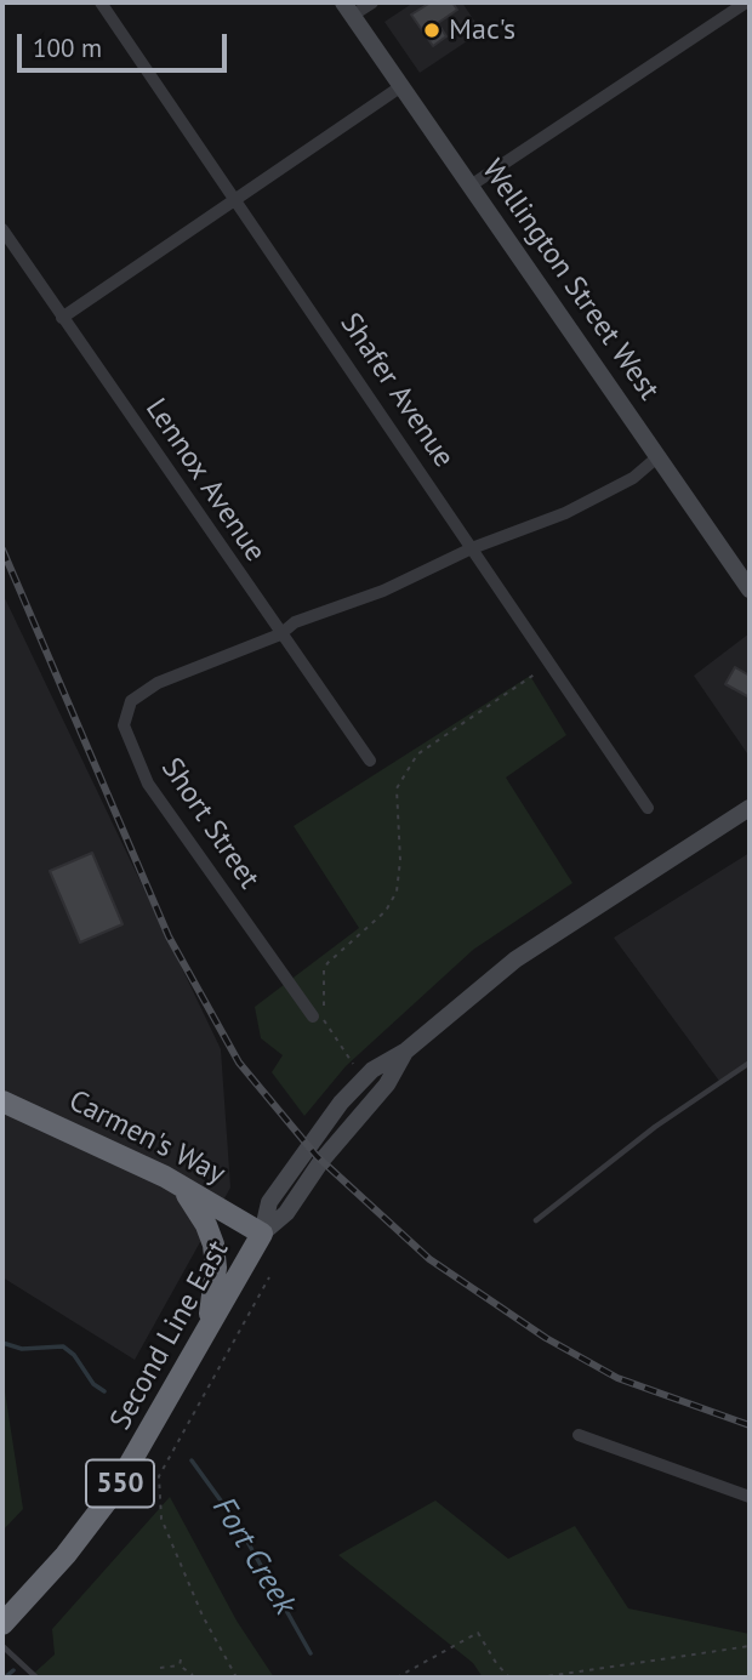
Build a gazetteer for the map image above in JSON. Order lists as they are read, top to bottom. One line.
{"streets":{"highway":["Carmen's Way","Second Line East","550"],"main road":["Wellington Street West"],"street":["Shafer Avenue","Lennox Avenue","Short Street"]},"crossings":[["Wellington Street West","Short Street"],["Shafer Avenue","Short Street"],["Lennox Avenue","Short Street"],["Carmen's Way","Second Line East"]],"water":["Fort Creek"],"places":["Mac's"],"scale_bar":"100 m"}
